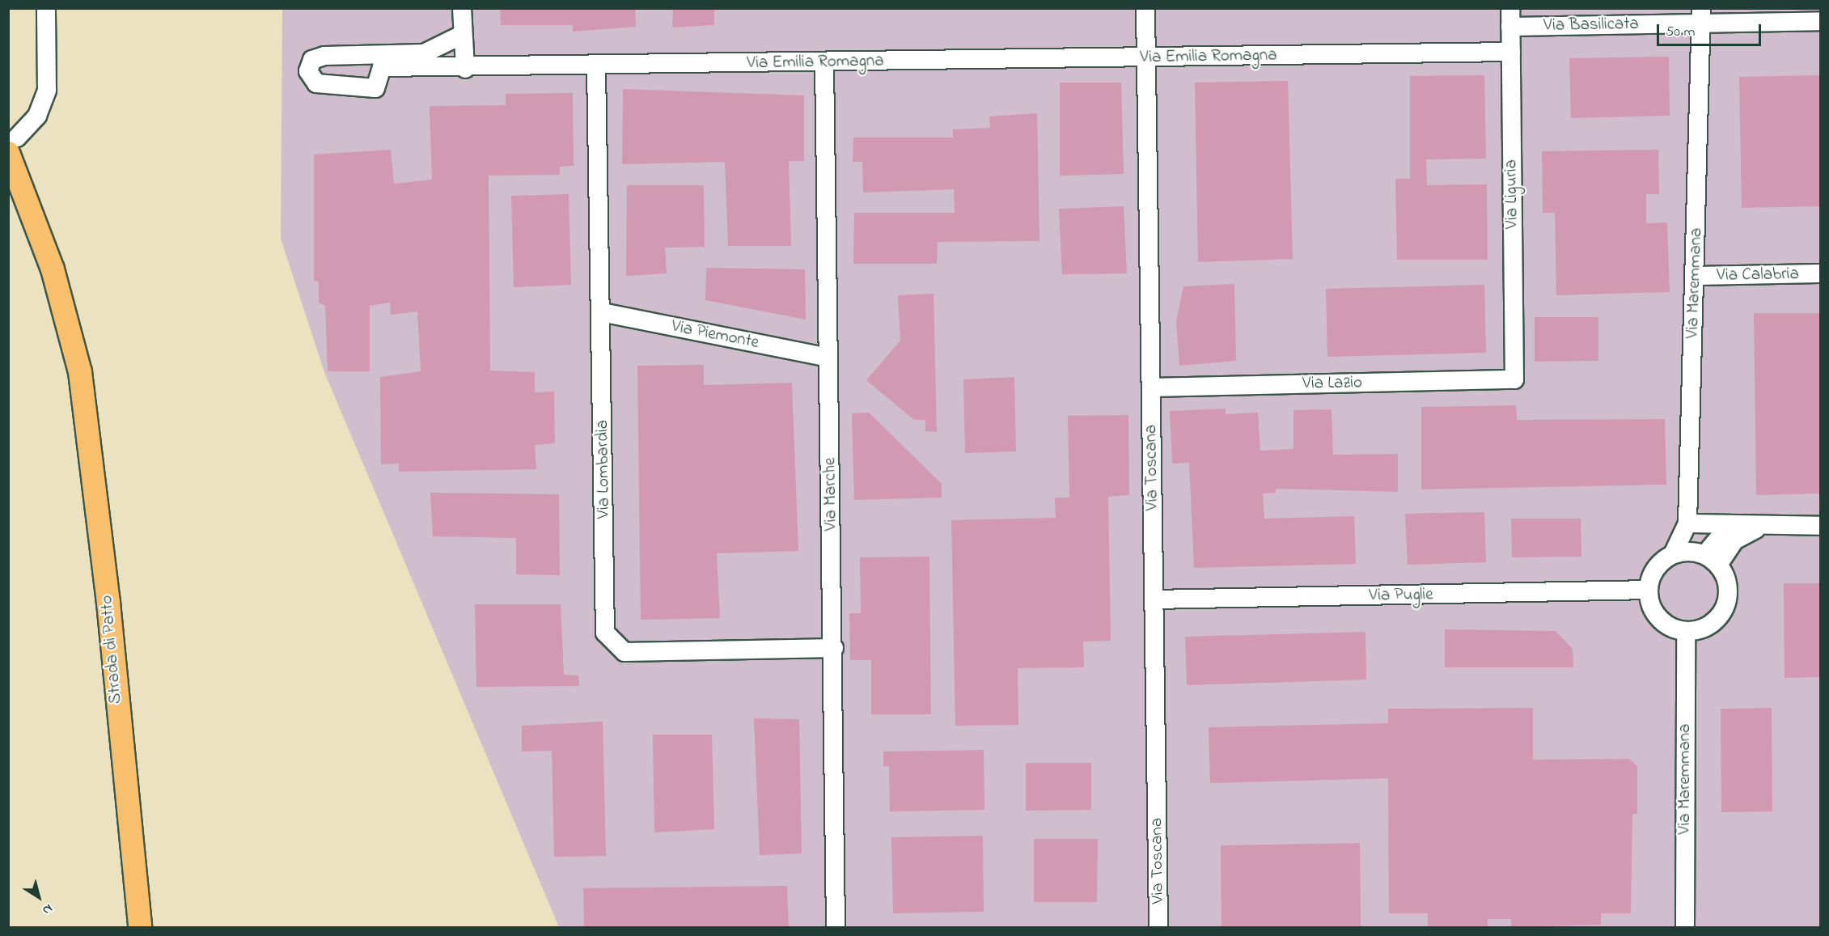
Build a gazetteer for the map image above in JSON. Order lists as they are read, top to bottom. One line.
{"streets":{"main road":["Strada di Patto"],"street":["Via Basilicata","Via Emilia Romagna","Via Liguria","Via Calabria","Via Maremmana","Via Piemonte","Via Lazio","Via Toscana","Via Lombardia","Via Marche","Via Puglie"]},"crossings":[["Via Basilicata","Via Liguria"],["Via Basilicata","Via Maremmana"],["Via Emilia Romagna","Via Liguria"],["Via Emilia Romagna","Via Toscana"],["Via Emilia Romagna","Via Lombardia"],["Via Emilia Romagna","Via Marche"],["Via Liguria","Via Lazio"],["Via Calabria","Via Maremmana"],["Via Maremmana","Via Puglie"],["Via Piemonte","Via Lombardia"],["Via Piemonte","Via Marche"],["Via Lazio","Via Toscana"],["Via Toscana","Via Puglie"],["Via Lombardia","Via Marche"]],"scale_bar":"50 m","north":"bottom right"}
